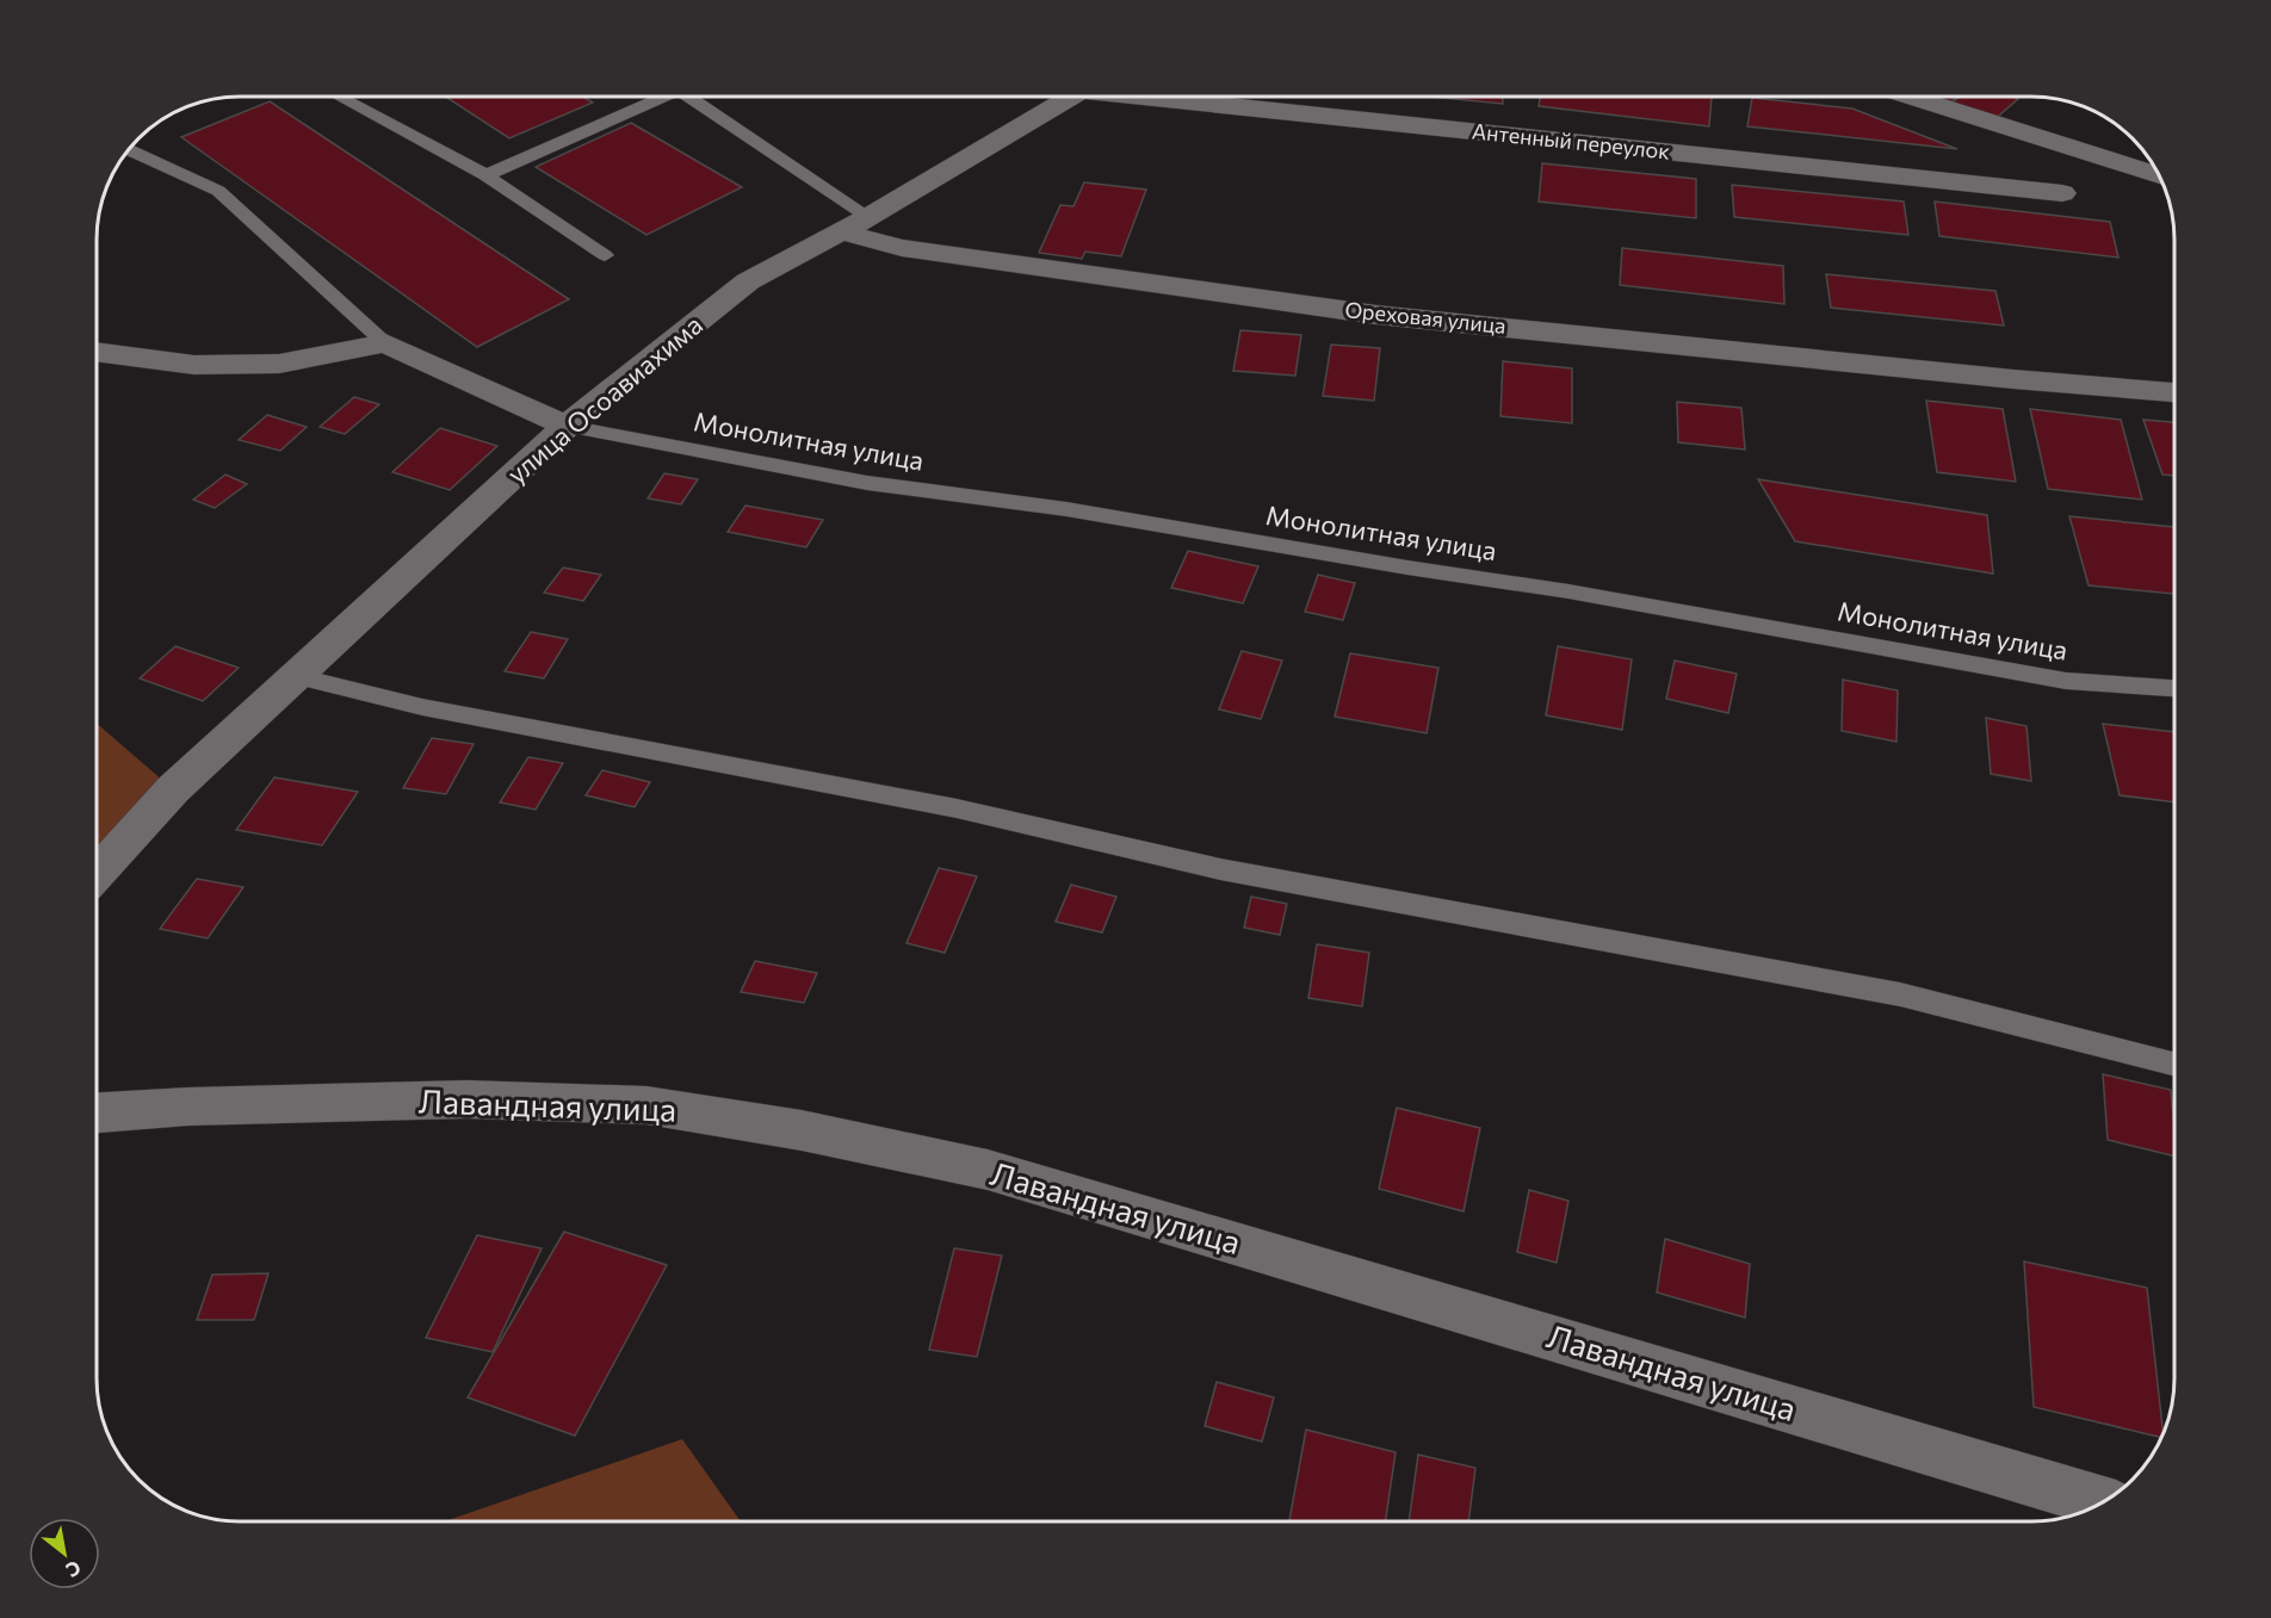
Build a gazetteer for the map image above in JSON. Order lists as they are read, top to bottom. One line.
{"streets":{"street":["Антенный переулок","Ореховая улица","улица Осоавиахима","Лавандная улица"],"lane":["Монолитная улица"]},"crossings":[["Ореховая улица","улица Осоавиахима"],["улица Осоавиахима","Монолитная улица"]],"north":"bottom right"}
